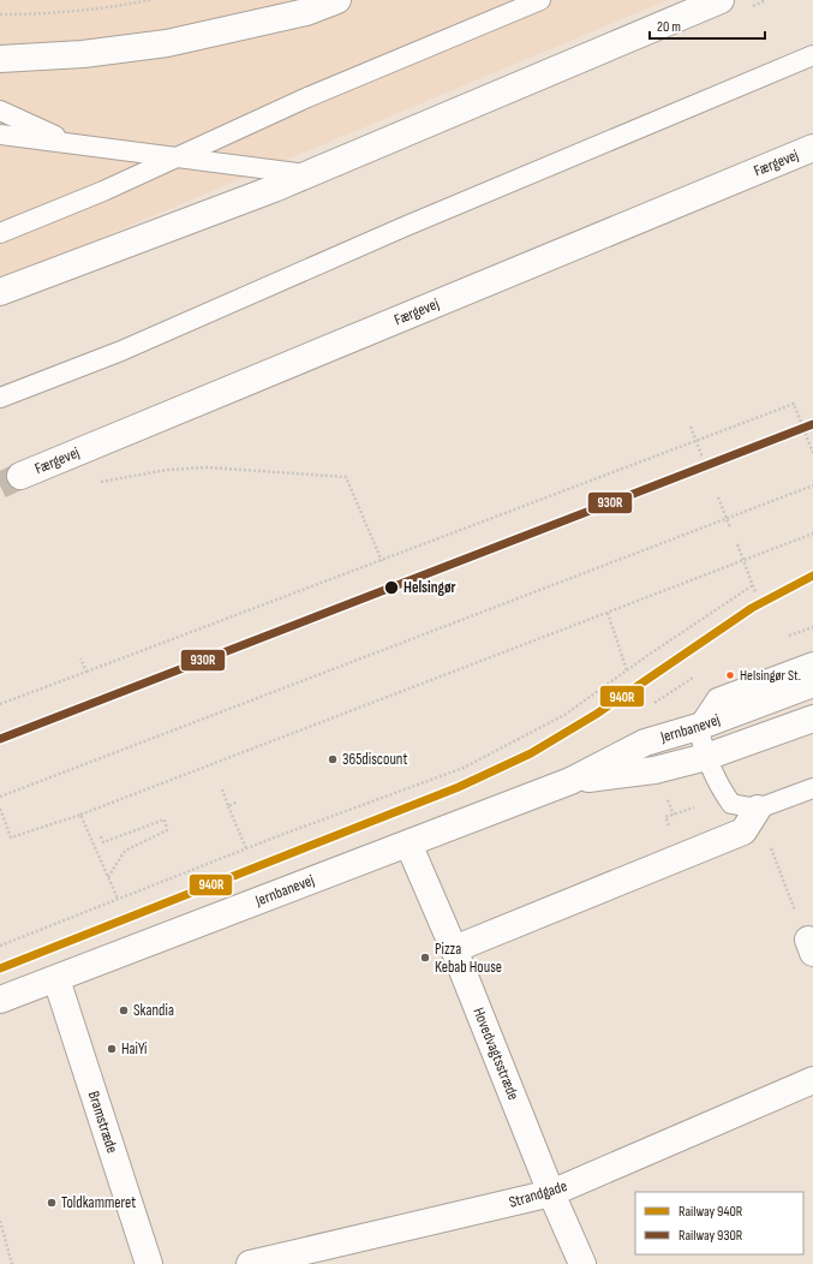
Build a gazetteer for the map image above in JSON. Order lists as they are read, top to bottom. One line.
{"streets":{"street":["Færgevej","Jernbanevej","Hovedvagtsstræde","Bramstræde","Strandgade"]},"crossings":[["Jernbanevej","Hovedvagtsstræde"],["Jernbanevej","Bramstræde"],["Hovedvagtsstræde","Strandgade"]],"places":["Helsingør","Helsingør St.","365discount","Pizza Kebab House","Skandia","HaiYi","Toldkammeret"],"lines":["rail line 930R","rail line 940R"],"legend":["Railway 940R","Railway 930R"],"scale_bar":"20 m"}
